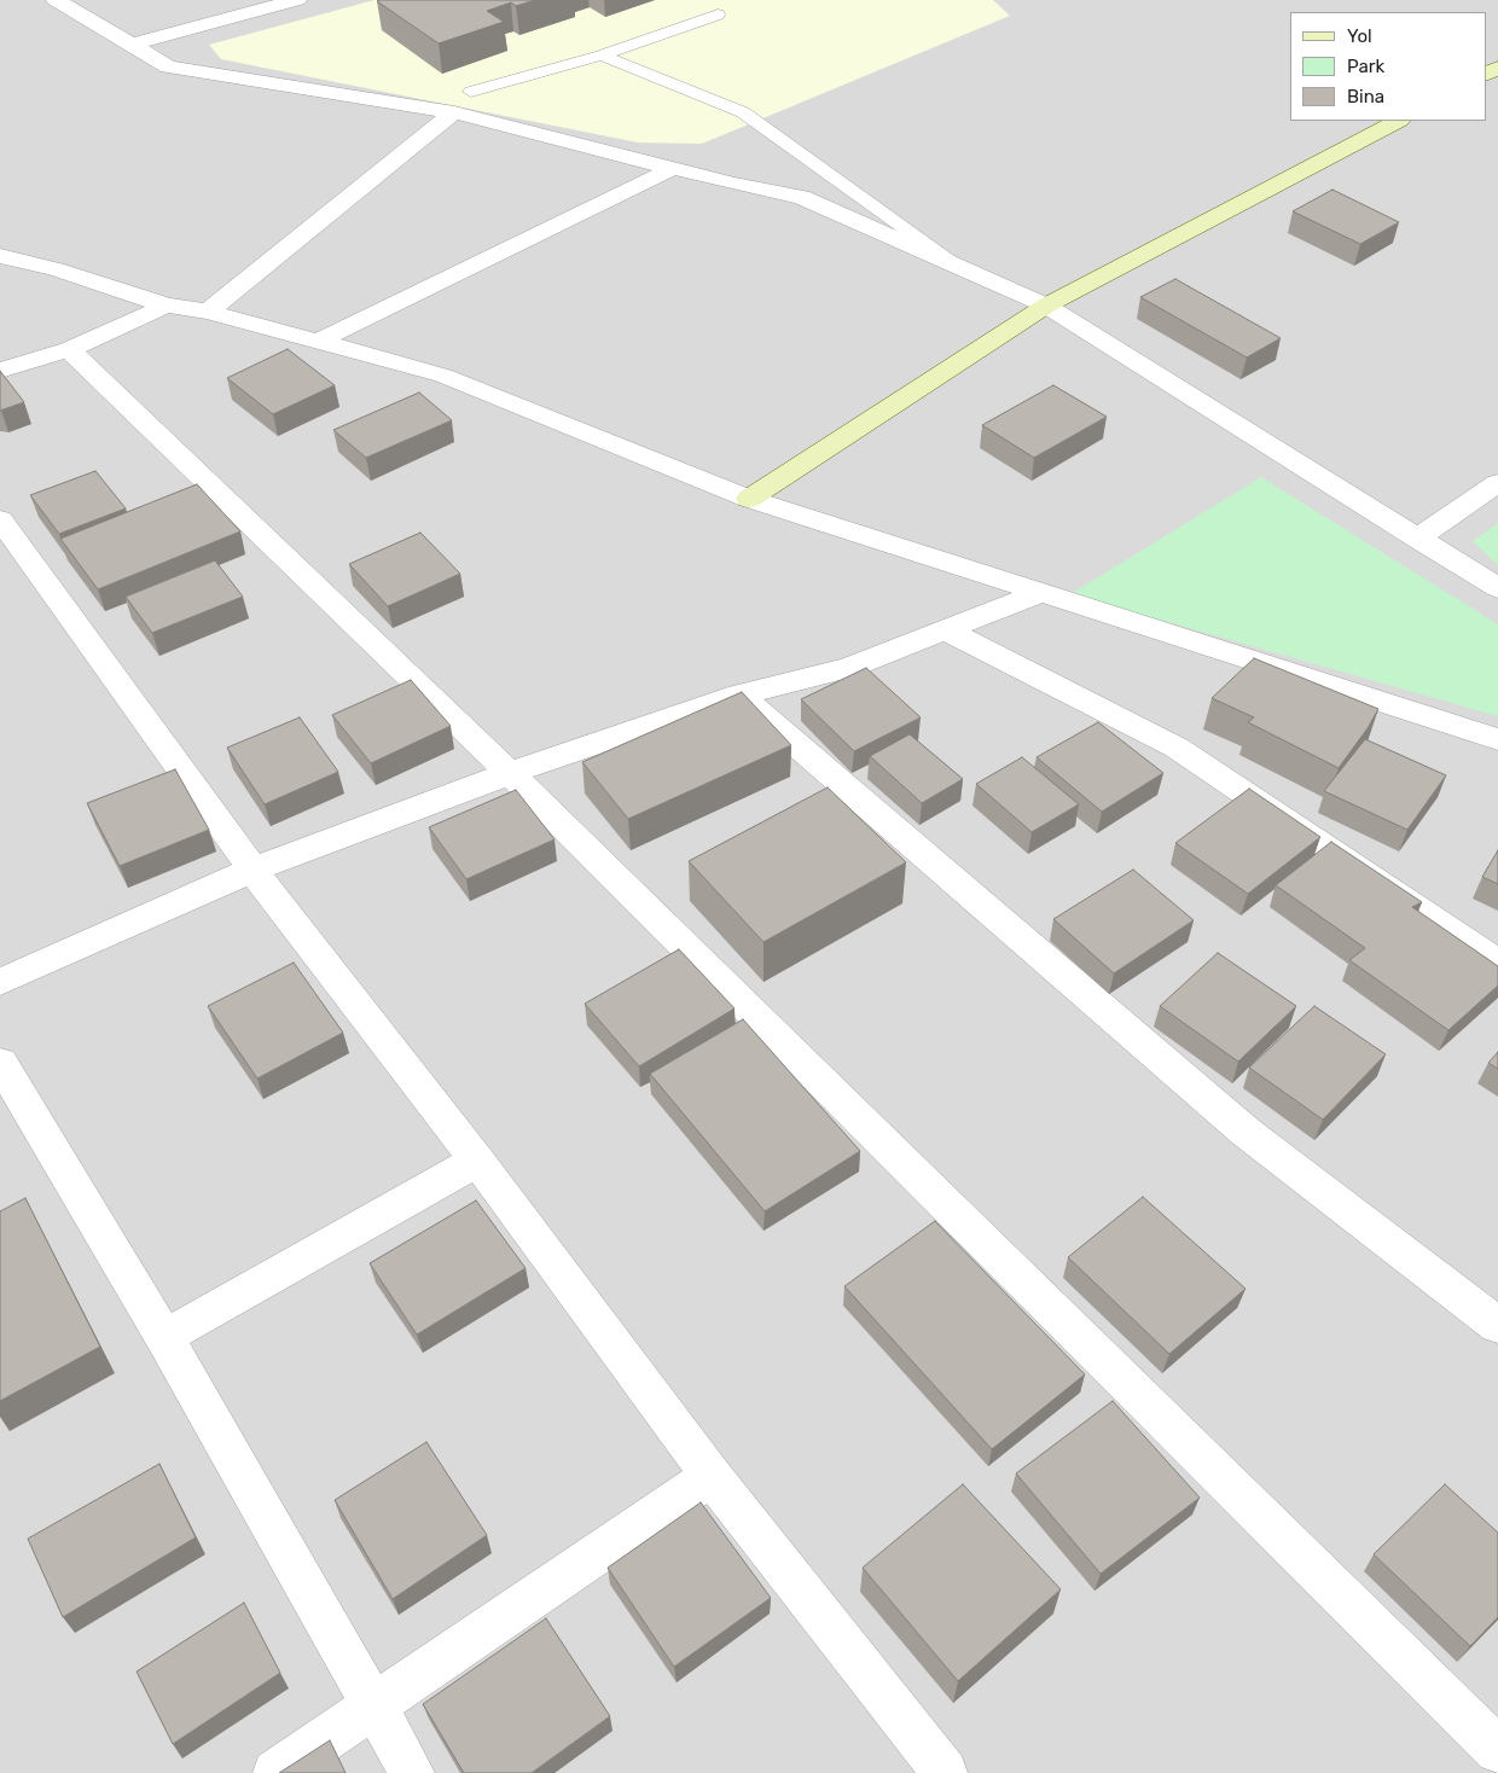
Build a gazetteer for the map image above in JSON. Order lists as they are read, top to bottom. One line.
{"legend":["Yol","Park","Bina"]}
